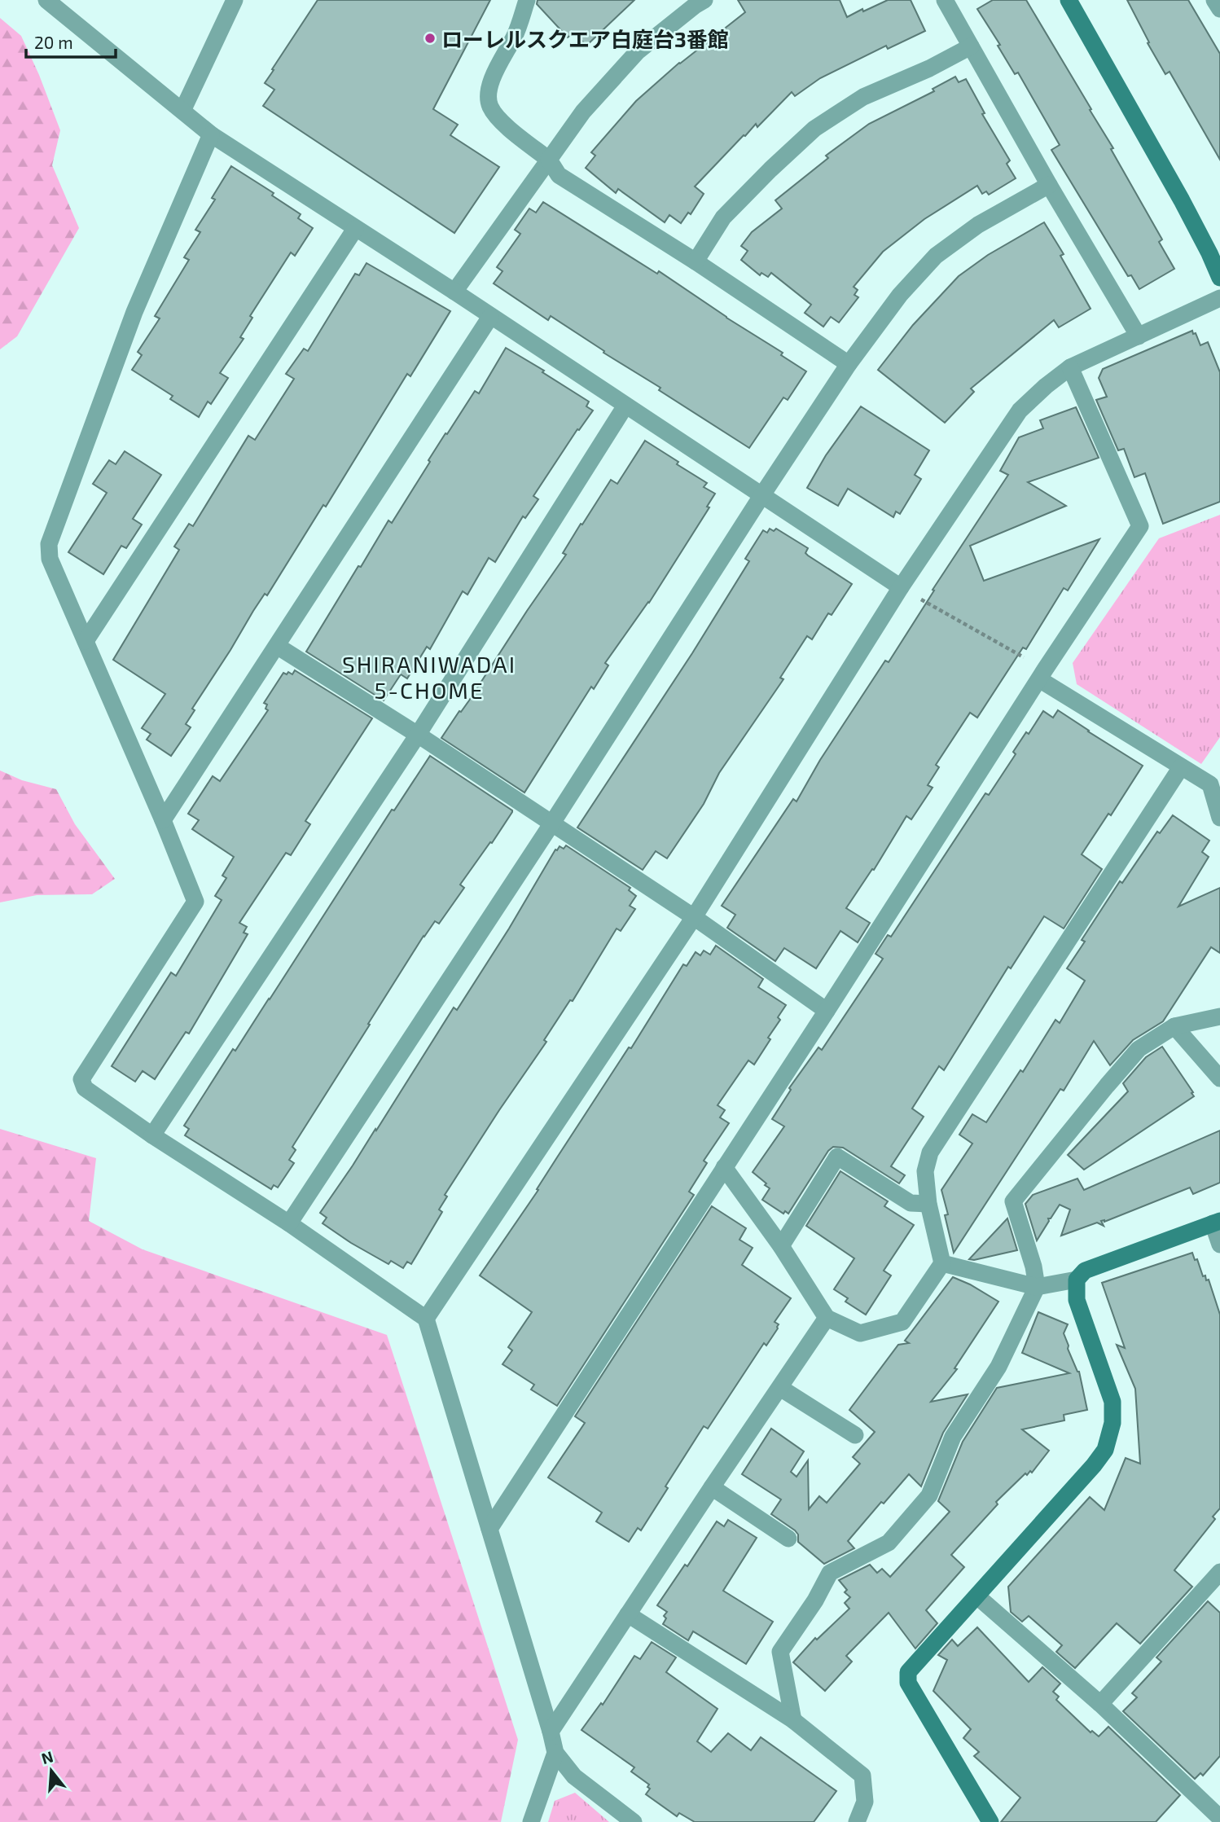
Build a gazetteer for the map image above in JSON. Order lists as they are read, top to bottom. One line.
{"districts":["SHIRANIWADAI 5-CHOME"],"places":["ローレルスクエア白庭台3番館"],"scale_bar":"20 m","north":"top"}
